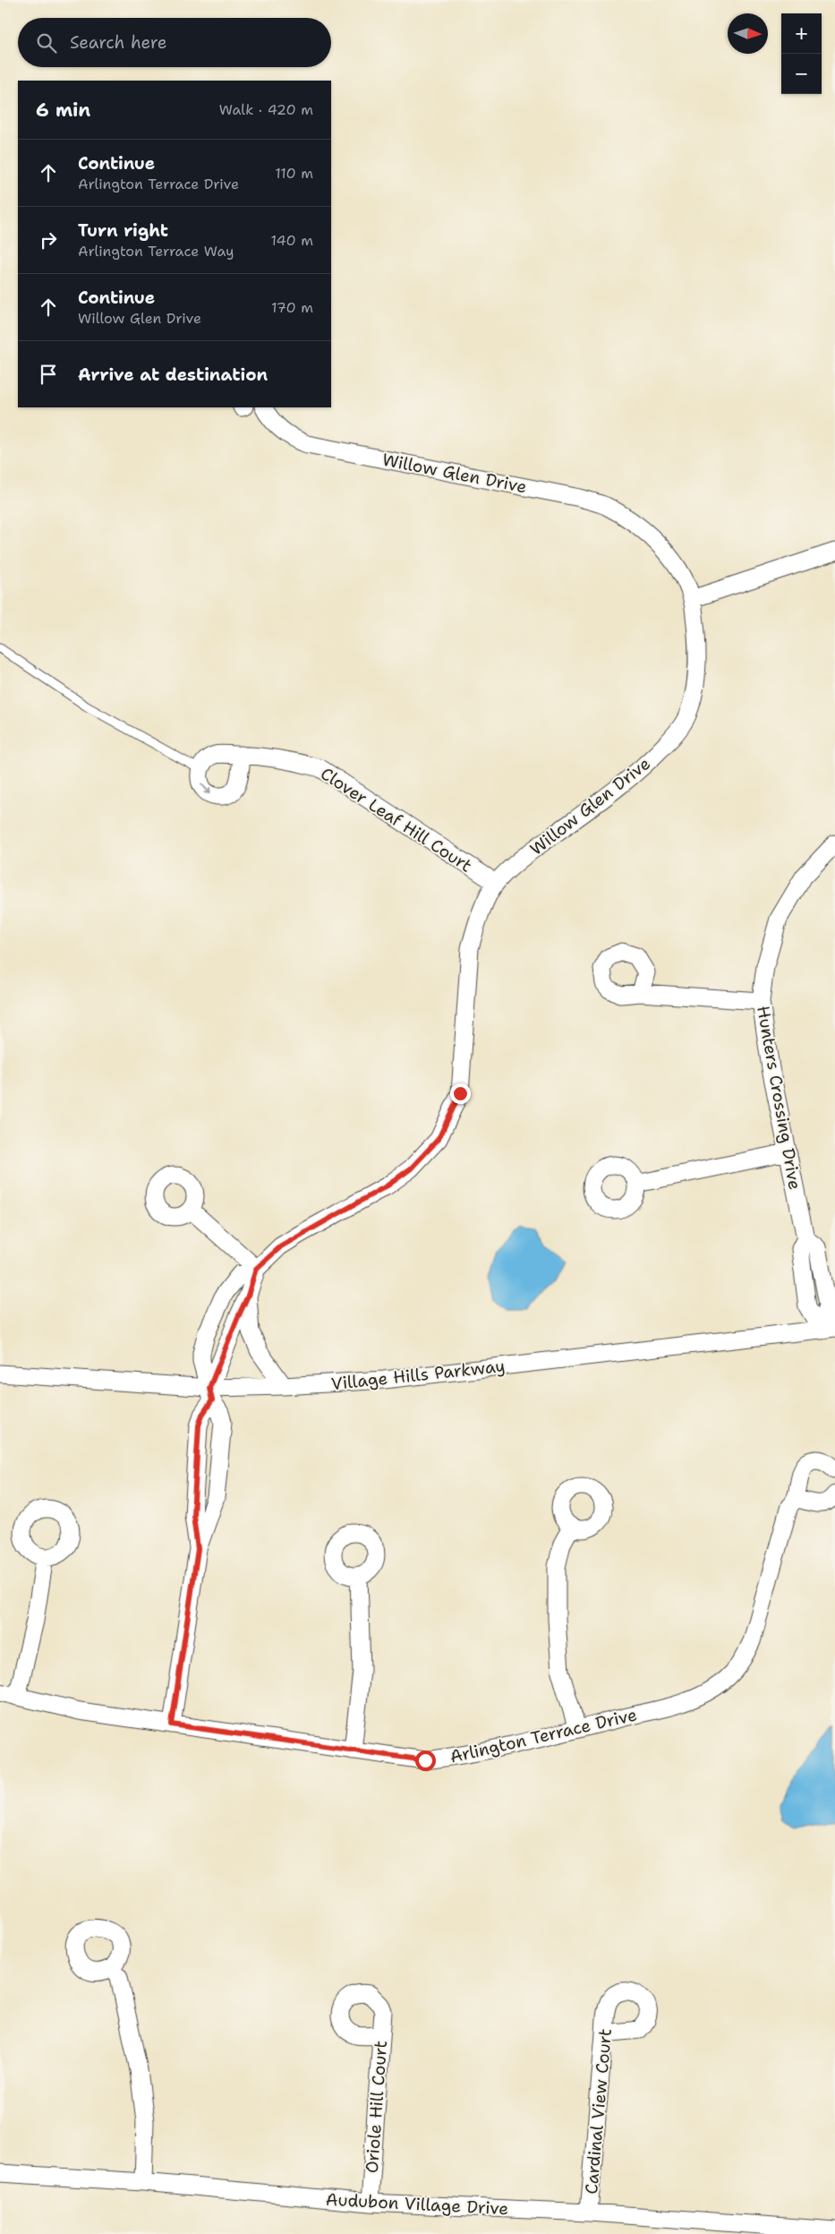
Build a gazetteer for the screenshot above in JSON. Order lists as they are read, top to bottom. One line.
{"streets":{"street":["Willow Glen Drive","Clover Leaf Hill Court","Hunters Crossing Drive","Village Hills Parkway","Arlington Terrace Drive","Oriole Hill Court","Cardinal View Court","Audubon Village Drive"]},"crossings":[["Willow Glen Drive","Clover Leaf Hill Court"],["Willow Glen Drive","Village Hills Parkway"],["Hunters Crossing Drive","Village Hills Parkway"],["Oriole Hill Court","Audubon Village Drive"],["Cardinal View Court","Audubon Village Drive"]],"north":"right","page":{"map_buttons":["+","−"],"search":"Search here","heading":["6 min","Walk · 420 m"],"list":[["Continue","Arlington Terrace Drive","110 m"],["Turn right","Arlington Terrace Way","140 m"],["Continue","Willow Glen Drive","170 m"],"Arrive at destination"]}}
